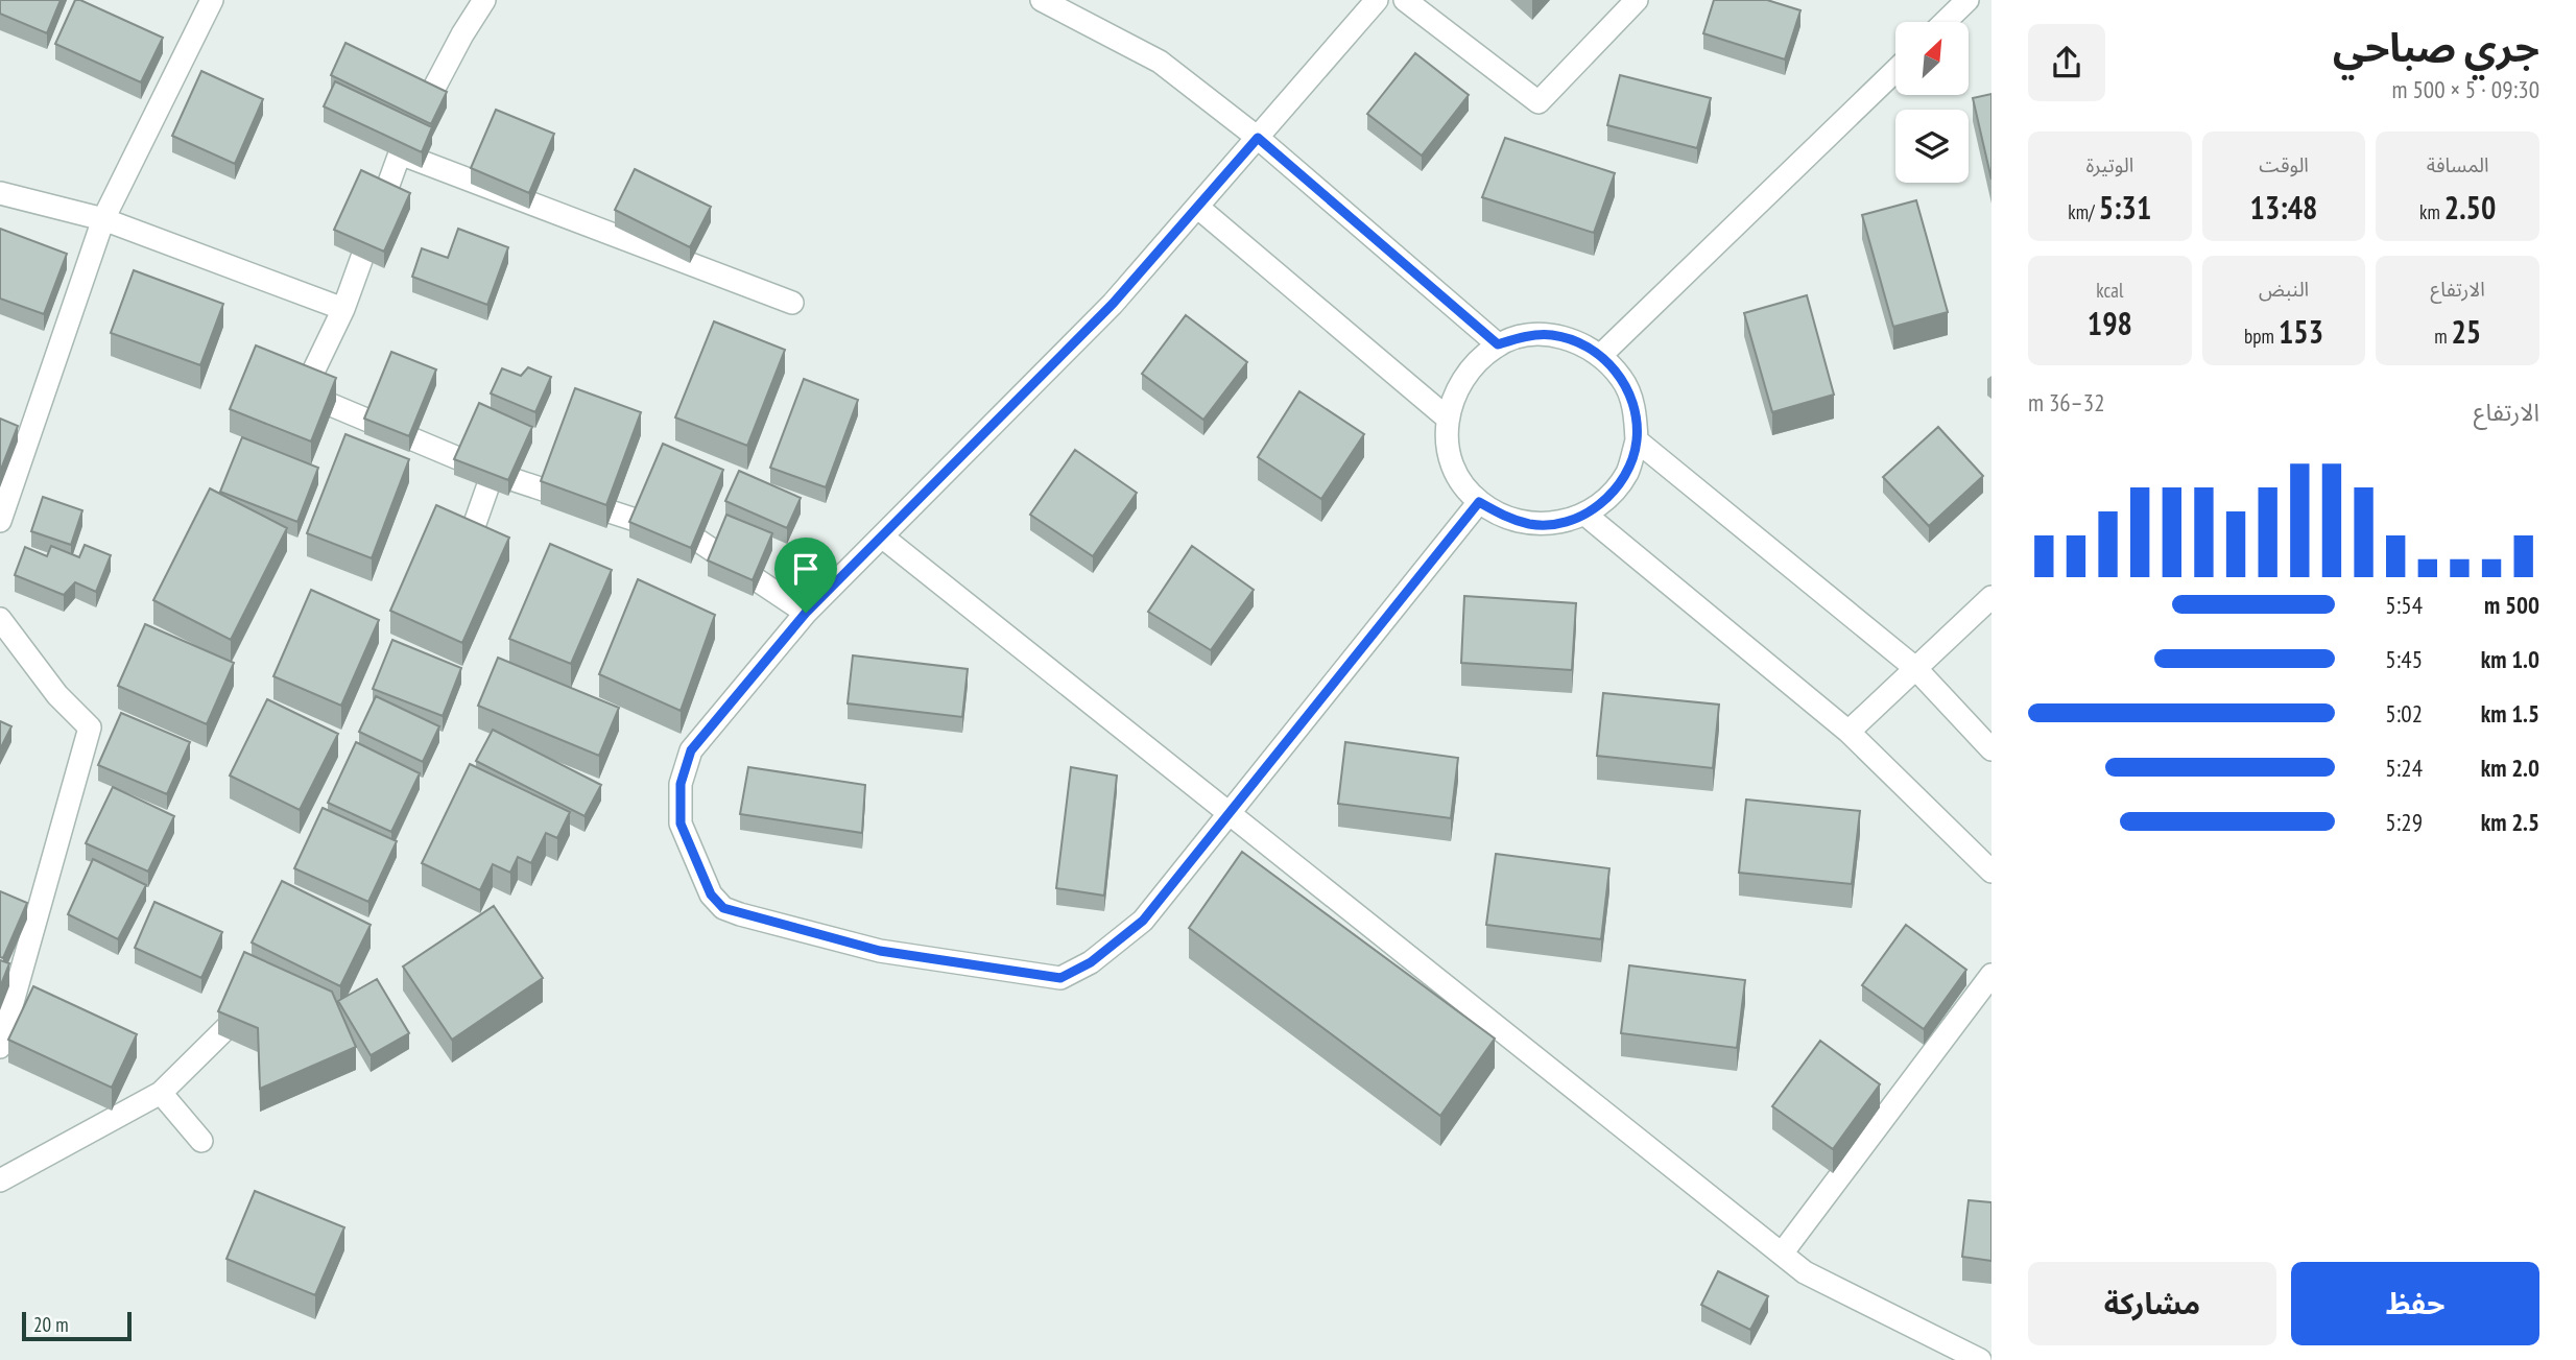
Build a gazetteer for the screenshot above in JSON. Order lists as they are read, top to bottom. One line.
{"scale_bar":"20 m","north":"top right","page":{"heading":["جري صباحي","09:30 · 5 × 500 m"],"stats":[["المسافة","2.50 km"],["الوقت","13:48"],["الوتيرة","5:31 /km"],["الارتفاع","25 m"],["النبض","153 bpm"],["kcal","198"]],"chart":["الارتفاع","32–36 m"],"list":[{"name":"500 m","note":"5:54"},{"name":"1.0 km","note":"5:45"},{"name":"1.5 km","note":"5:02"},{"name":"2.0 km","note":"5:24"},{"name":"2.5 km","note":"5:29"}],"buttons":["حفظ","مشاركة"],"scale":"20 m"}}
